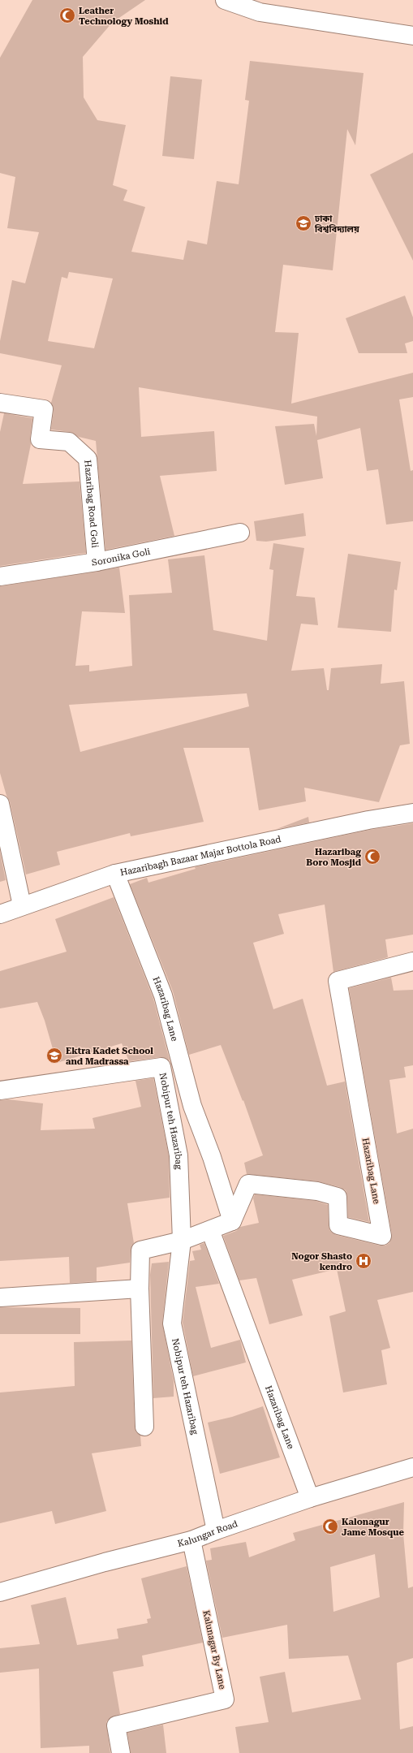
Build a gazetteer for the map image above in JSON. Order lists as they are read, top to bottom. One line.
{"streets":{"street":["Hazaribag Road Goli","Soronika Goli","Hazaribagh Bazaar Majar Bottola Road","Hazaribag Lane","Nobipur teh Hazaribag","Kalungar Road","Kalunagar By Lane"]},"crossings":[["Hazaribag Road Goli","Soronika Goli"],["Hazaribagh Bazaar Majar Bottola Road","Hazaribag Lane"],["Hazaribag Lane","Kalungar Road"],["Nobipur teh Hazaribag","Kalungar Road"],["Kalungar Road","Kalunagar By Lane"]],"places":{"mosque":["Leather Technology Moshid","Hazaribag Boro Mosjid","Kalonagur Jame Mosque"],"school or university":["ঢাকা বিশ্ববিদ্যালয়","Ektra Kadet School and Madrassa"],"hospital":["Nogor Shasto kendro"]}}
